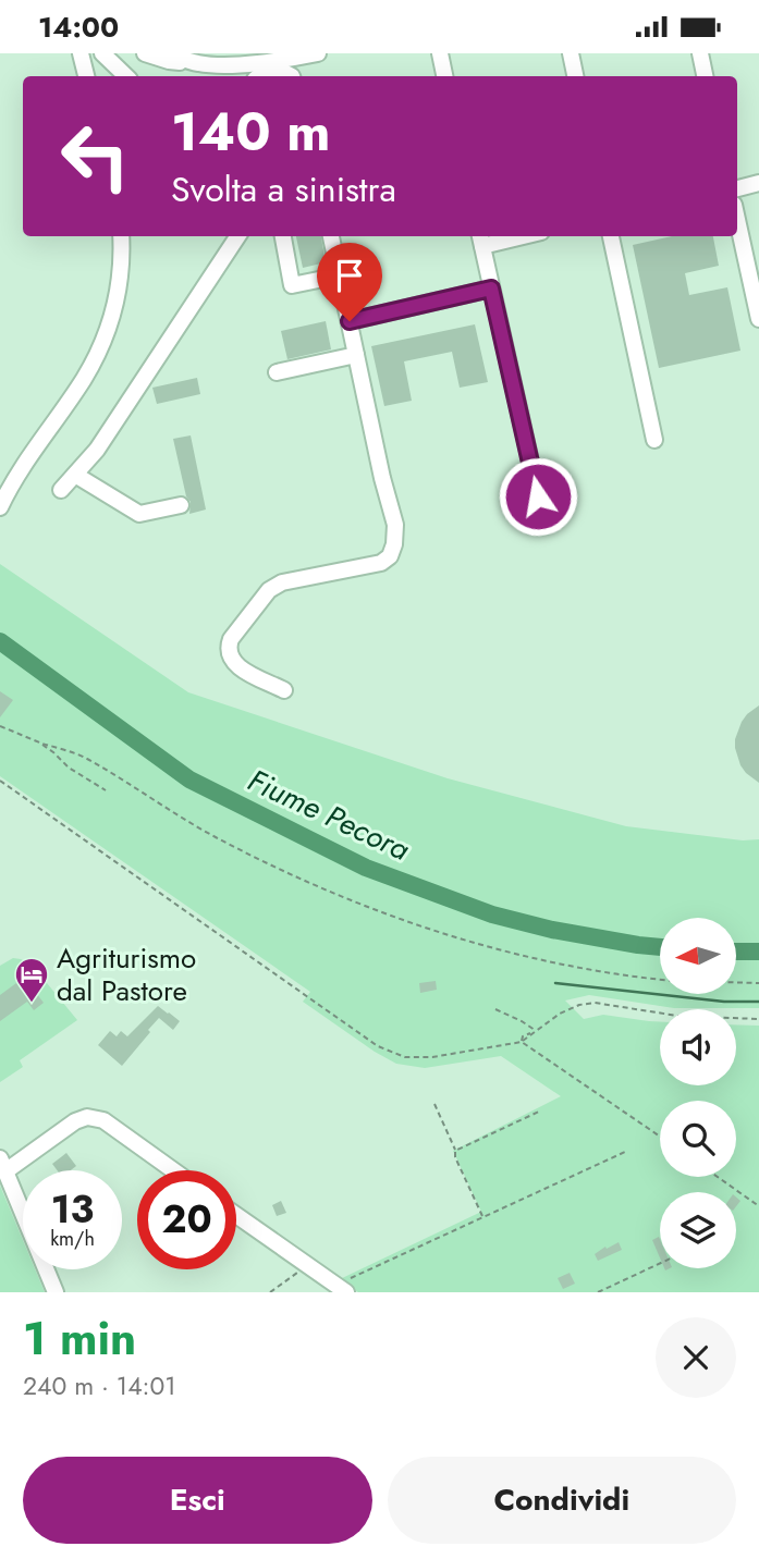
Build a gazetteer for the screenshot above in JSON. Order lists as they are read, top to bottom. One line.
{"water":["Fiume Pecora"],"places":{"hotel":["Agriturismo dal Pastore"]},"north":"left","page":{"status":"14:00","turn":["140 m","Svolta a sinistra"],"speed":"13 km/h","limit":"20","heading":["1 min","240 m · 14:01"],"buttons":["Esci","Condividi"]}}
